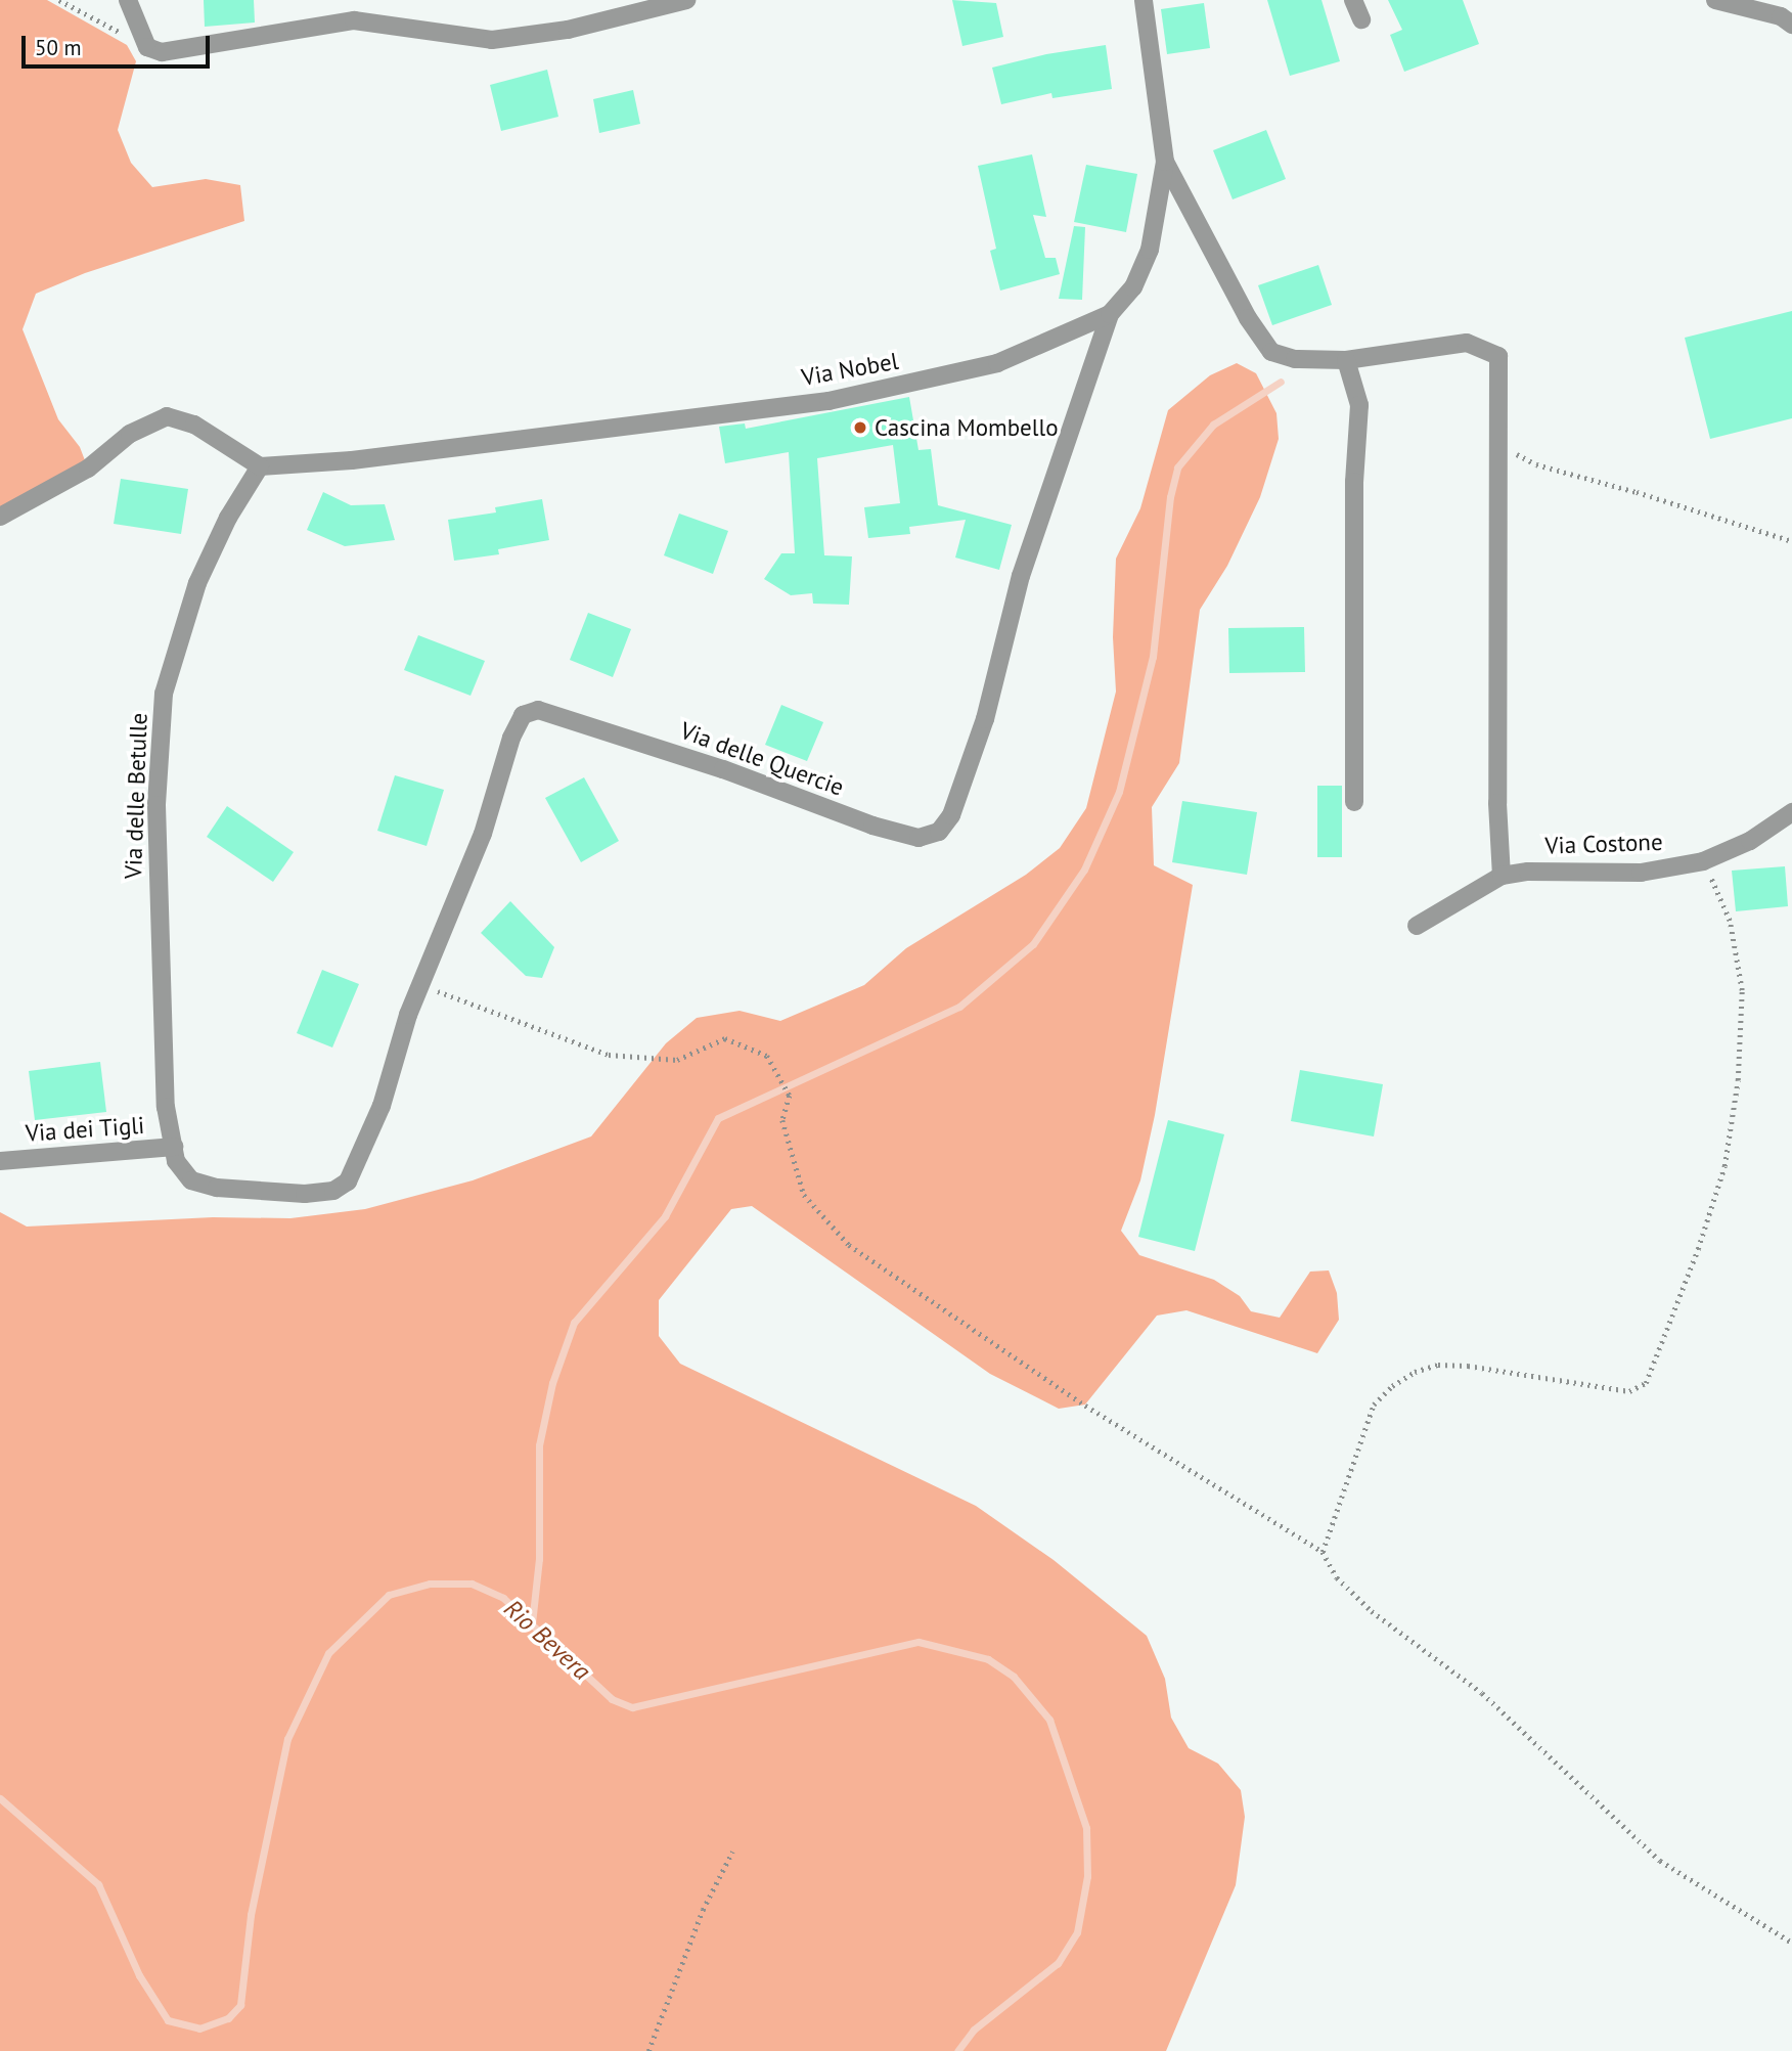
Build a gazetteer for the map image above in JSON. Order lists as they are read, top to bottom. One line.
{"streets":{"street":["Via Nobel","Via delle Quercie","Via delle Betulle","Via Costone","Via dei Tigli"]},"crossings":[["Via Nobel","Via delle Quercie"],["Via Nobel","Via delle Betulle"],["Via delle Quercie","Via delle Betulle"],["Via delle Betulle","Via dei Tigli"]],"water":["Rio Bevera"],"places":["Cascina Mombello"],"scale_bar":"50 m"}
